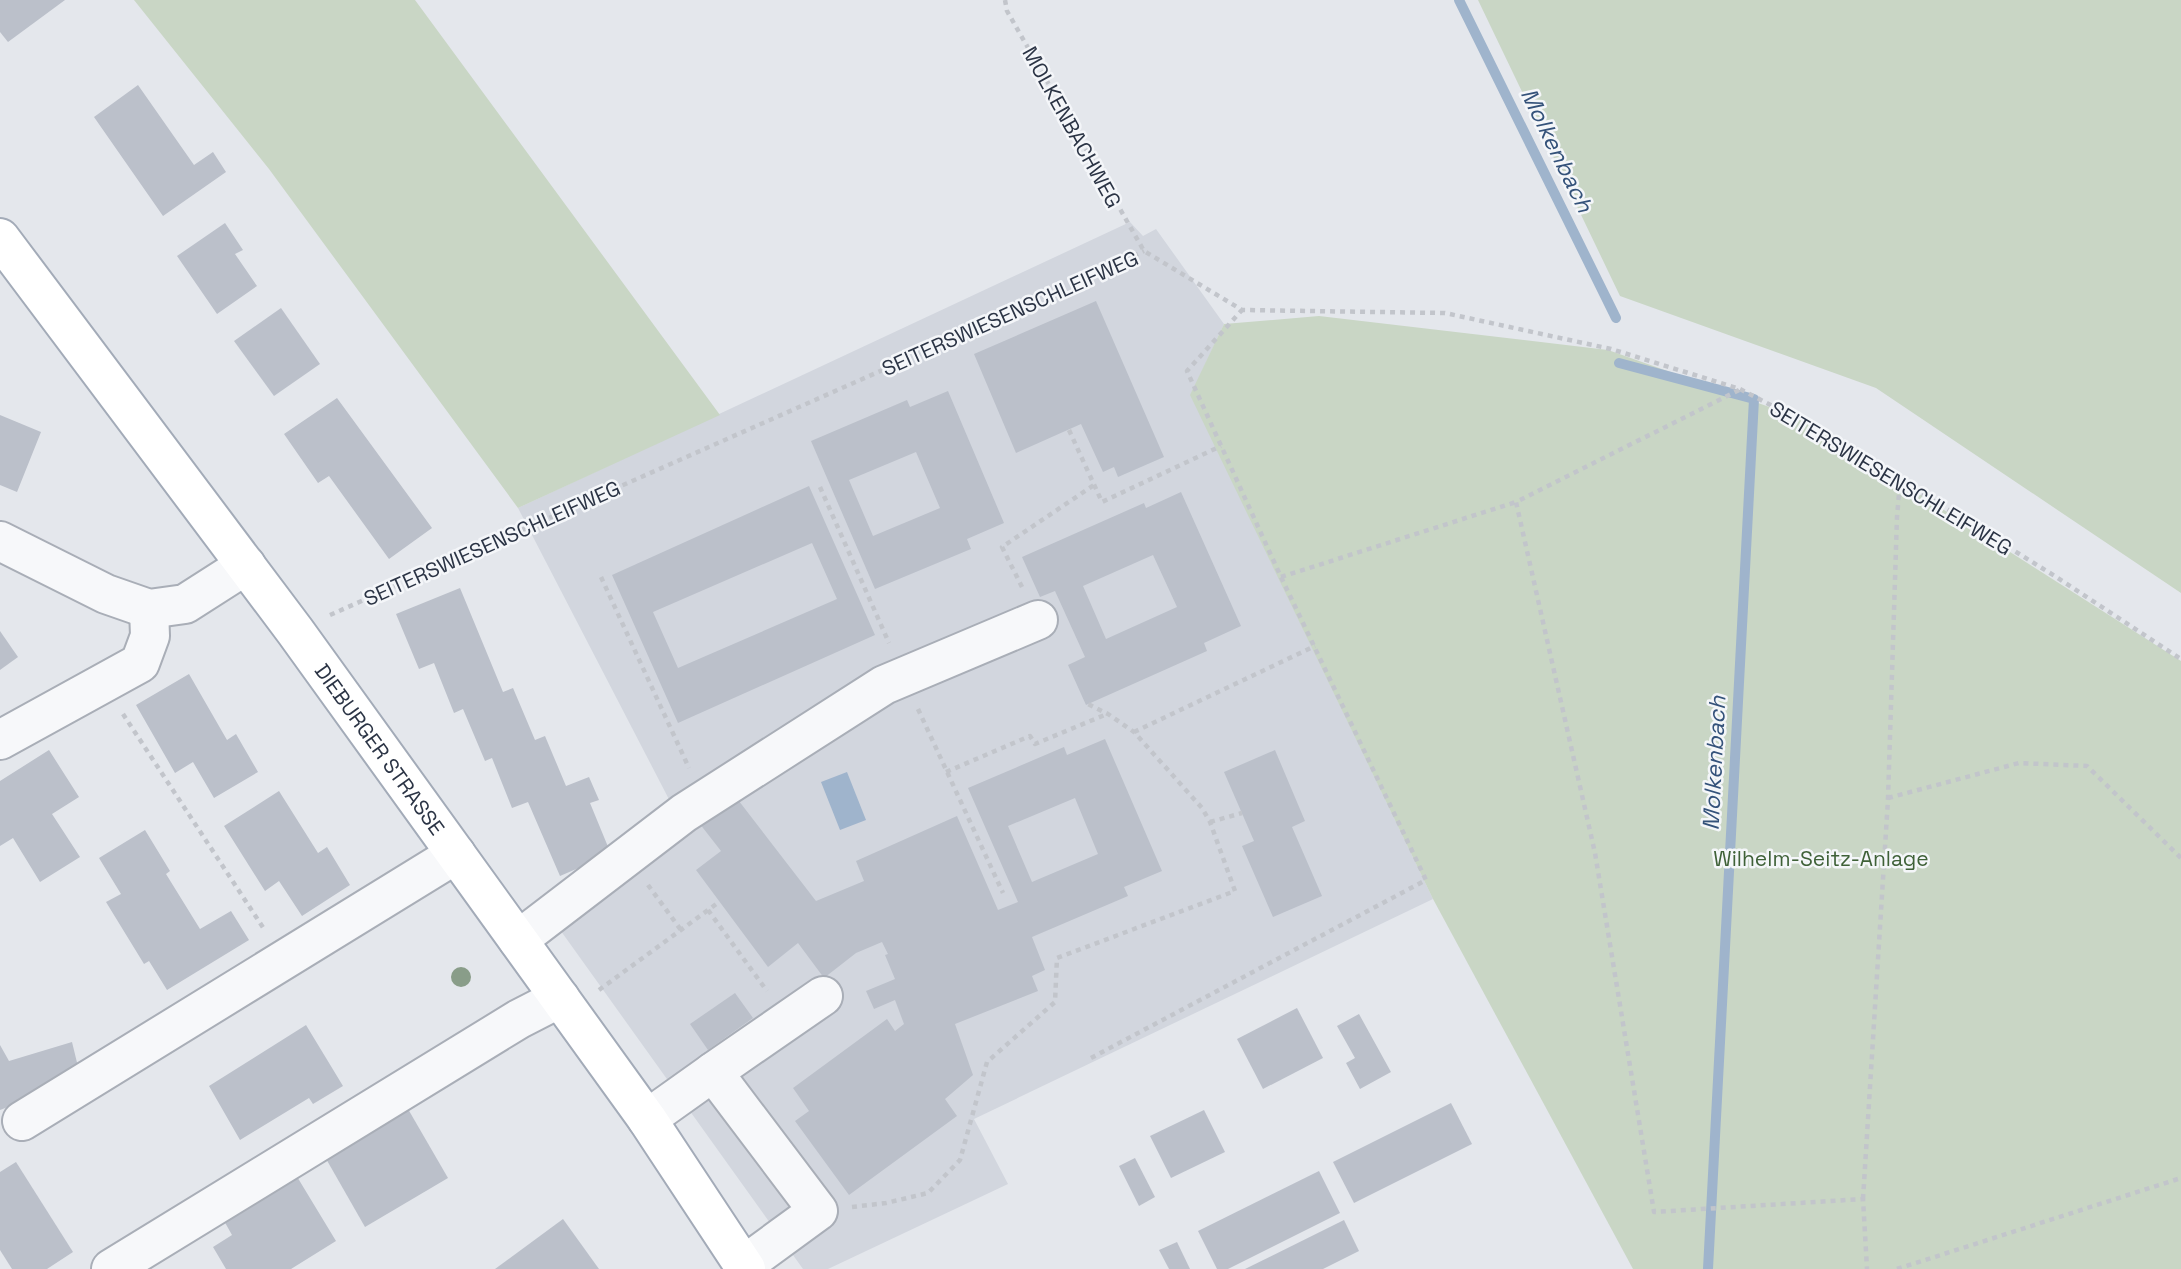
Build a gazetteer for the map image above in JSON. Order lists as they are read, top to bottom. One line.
{"streets":{"main road":["DIEBURGER STRASSE"],"path":["MOLKENBACHWEG","SEITERSWIESENSCHLEIFWEG"]},"crossings":[["MOLKENBACHWEG","SEITERSWIESENSCHLEIFWEG"],["SEITERSWIESENSCHLEIFWEG","DIEBURGER STRASSE"]],"water":["Molkenbach"],"parks":["Wilhelm-Seitz-Anlage"]}
